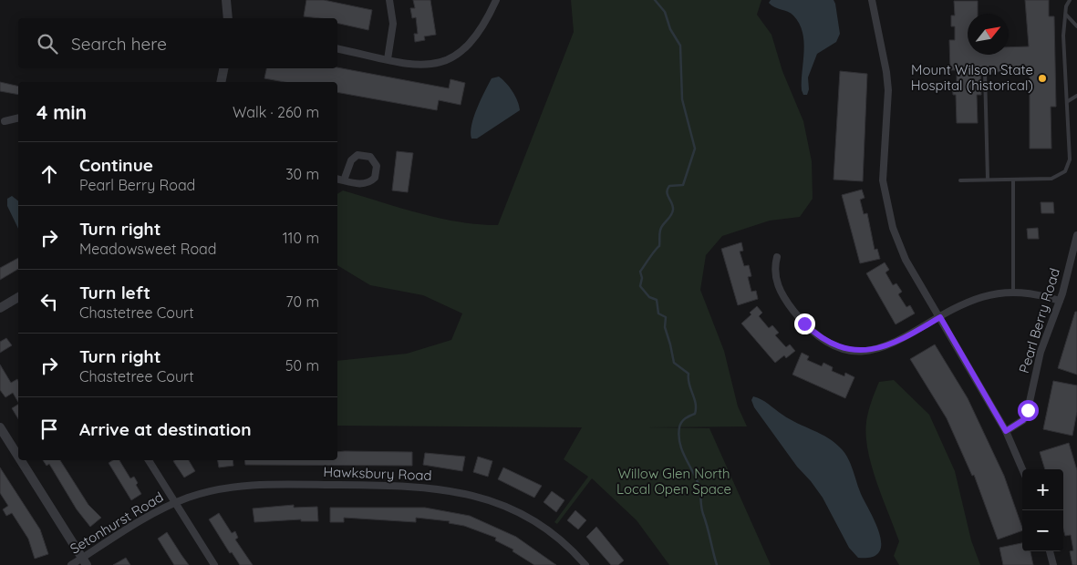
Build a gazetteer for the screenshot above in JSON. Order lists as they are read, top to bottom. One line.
{"streets":{"street":["Pearl Berry Road","Hawksbury Road","Setonhurst Road"]},"crossings":[["Hawksbury Road","Setonhurst Road"]],"parks":["Willow Glen North Local Open Space"],"places":["Mount Wilson State Hospital (historical)"],"north":"top right","page":{"search":"Search here","heading":["4 min","Walk · 260 m"],"list":[["Continue","Pearl Berry Road","30 m"],["Turn right","Meadowsweet Road","110 m"],["Turn left","Chastetree Court","70 m"],["Turn right","Chastetree Court","50 m"],"Arrive at destination"],"map_buttons":["+","−"]}}
